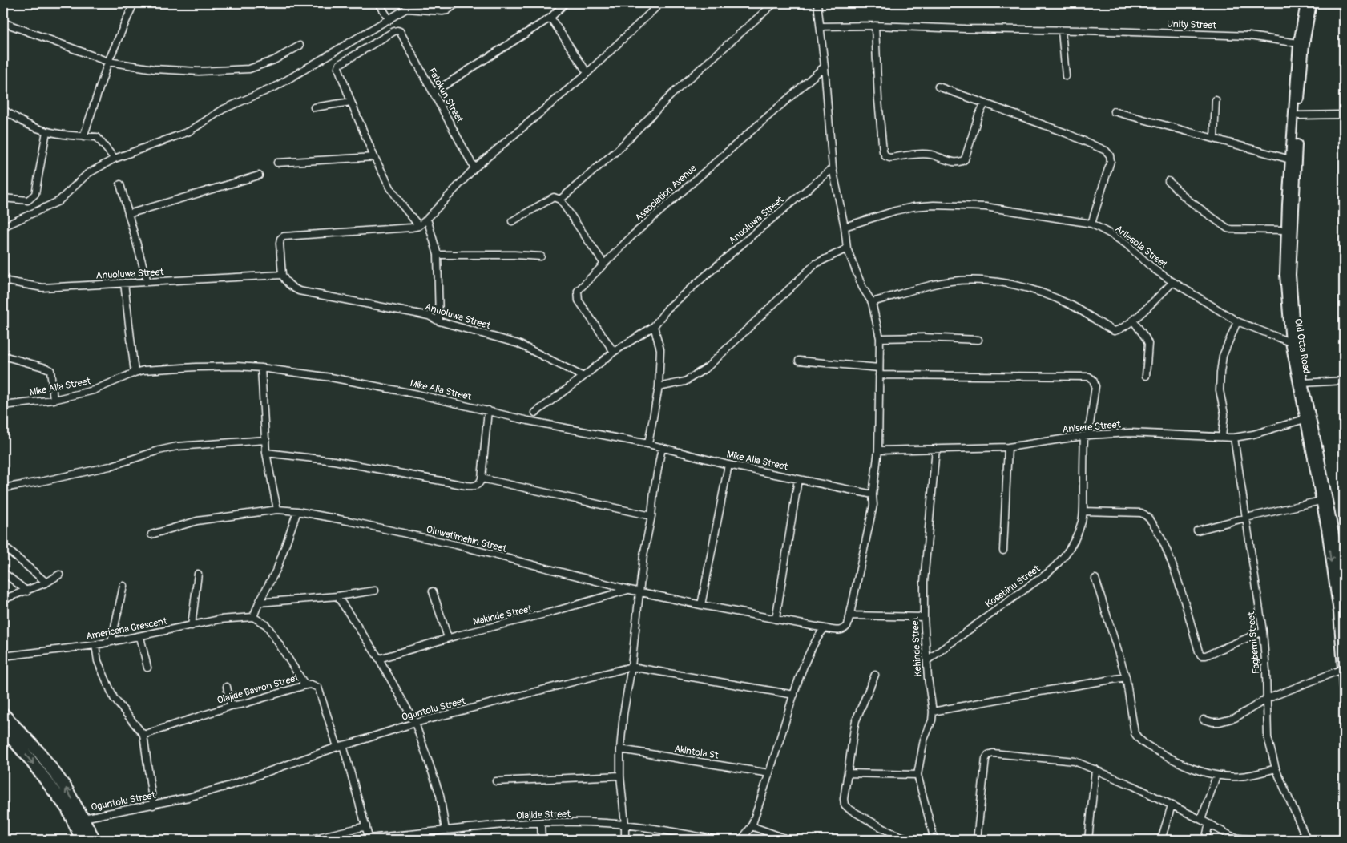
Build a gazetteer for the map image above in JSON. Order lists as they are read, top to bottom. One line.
{"streets":{"street":["Unity Street","Fatokun Street","Association Avenue","Anuoluwa Street","Arilesola Street","Old Otta Road","Mike Alia Street","Anisere Street","Oluwatimehin Street","Kosebinu Street","Makinde Street","Americana Crescent","Fagbemi Street","Kehinde Street","Olajide Bavron Street","Oguntolu Street","Akintola St","Olajide Street"]},"crossings":[["Unity Street","Old Otta Road"],["Association Avenue","Anuoluwa Street"],["Arilesola Street","Old Otta Road"],["Old Otta Road","Anisere Street"],["Anisere Street","Kosebinu Street"],["Anisere Street","Fagbemi Street"],["Anisere Street","Kehinde Street"],["Oluwatimehin Street","Makinde Street"],["Kosebinu Street","Kehinde Street"],["Olajide Bavron Street","Oguntolu Street"]]}
